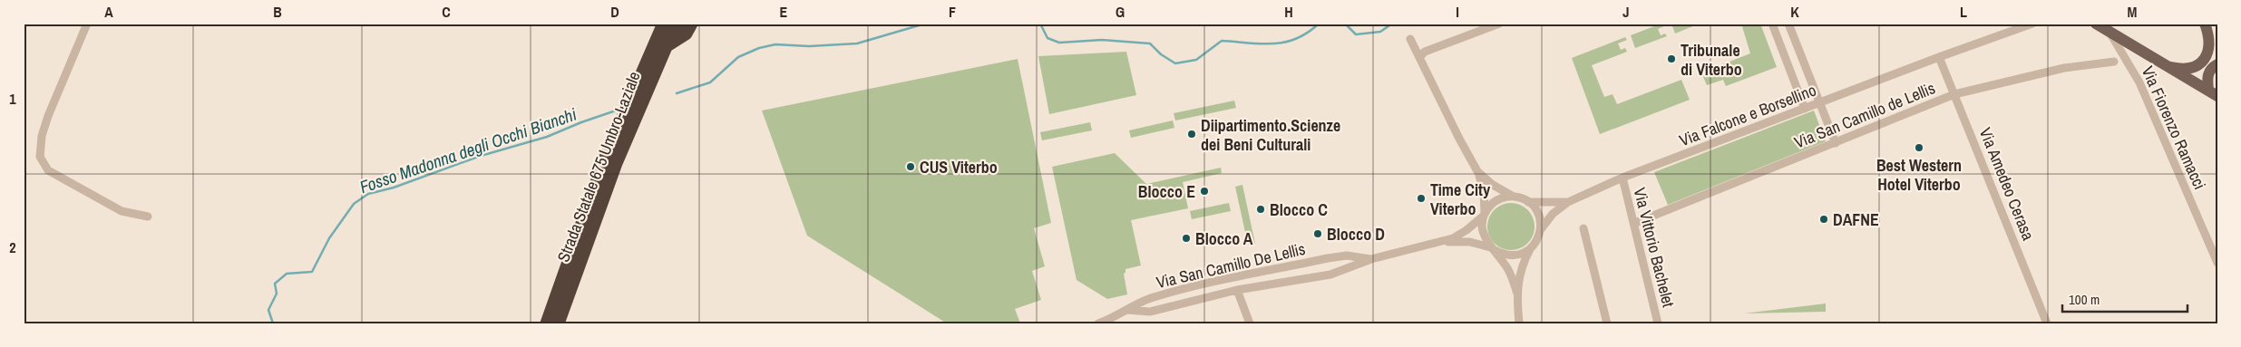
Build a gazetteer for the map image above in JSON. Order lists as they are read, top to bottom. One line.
{"streets":{"highway":["Strada Statale 675 Umbro-Laziale"],"street":["Via Falcone e Borsellino","Via San Camillo de Lellis","Via Fiorenzo Ramacci","Via Amedeo Cerasa","Via Vittorio Bachelet","Via San Camillo De Lellis"]},"crossings":[["Via Falcone e Borsellino","Via Amedeo Cerasa"],["Via Falcone e Borsellino","Via Vittorio Bachelet"],["Via Falcone e Borsellino","Via San Camillo De Lellis"],["Via San Camillo de Lellis","Via Amedeo Cerasa"],["Via San Camillo de Lellis","Via Vittorio Bachelet"]],"water":["Fosso Madonna degli Occhi Bianchi"],"places":["Tribunale di Viterbo","Diipartimento.Scienze dei Beni Culturali","Best Western Hotel Viterbo","CUS Viterbo","Blocco E","Time City Viterbo","Blocco C","DAFNE","Blocco D","Blocco A"],"scale_bar":"100 m","grid":{"columns":["A","B","C","D","E","F","G","H","I","J","K","L","M"],"rows":["1","2"]}}
